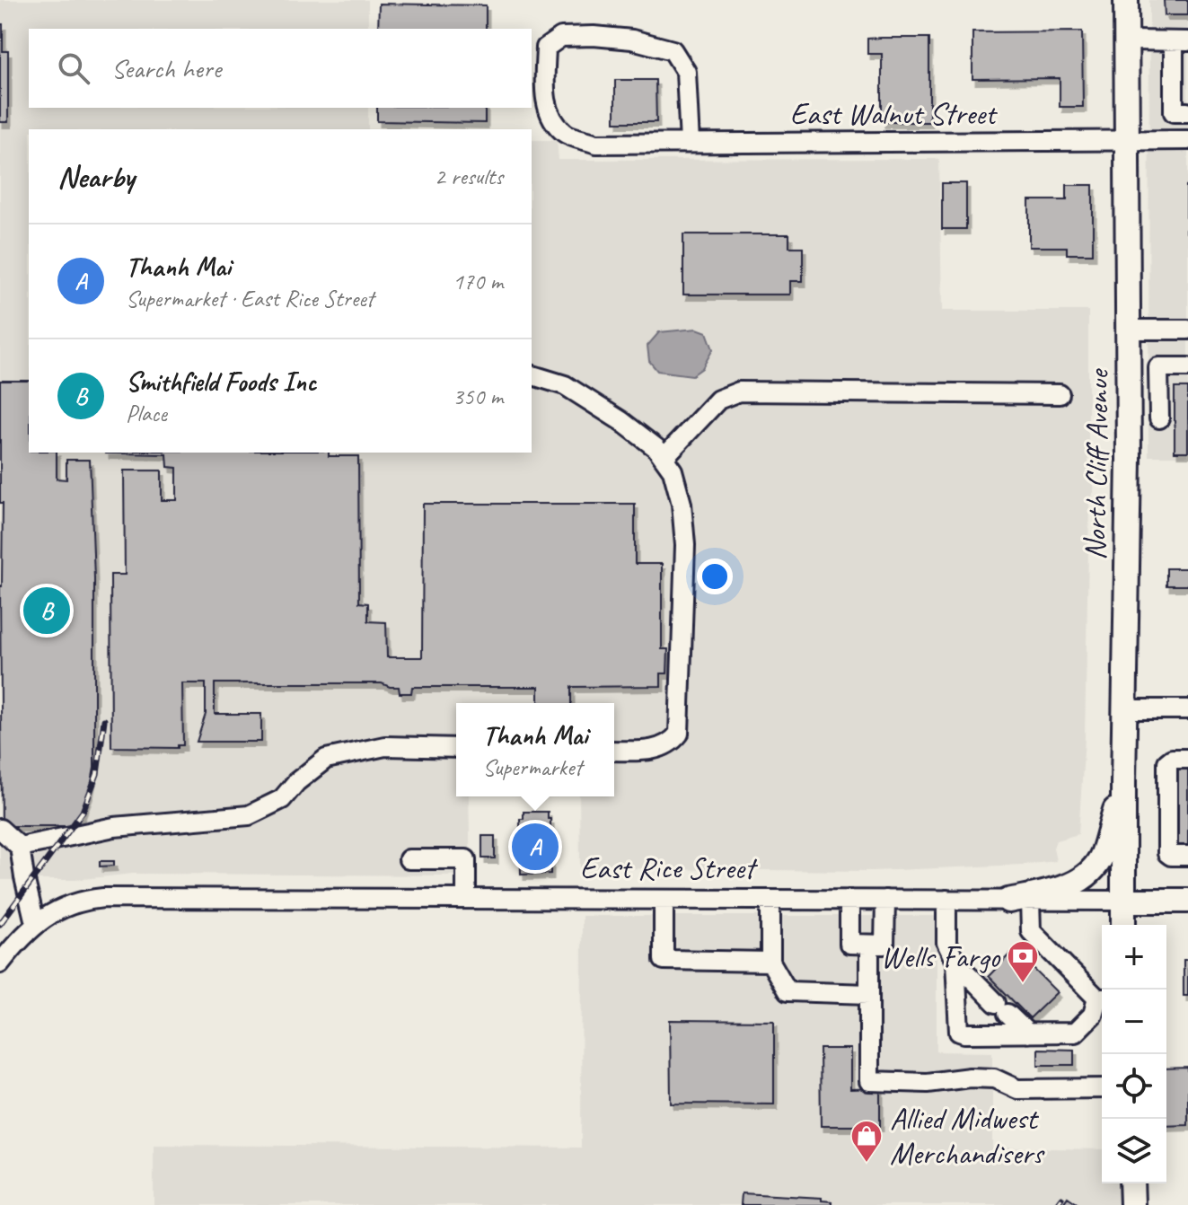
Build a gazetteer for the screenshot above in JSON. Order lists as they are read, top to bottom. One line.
{"streets":{"main road":["North Cliff Avenue","East Rice Street"],"street":["East Walnut Street"]},"crossings":[["East Walnut Street","North Cliff Avenue"],["North Cliff Avenue","East Rice Street"]],"places":{"bank":["Wells Fargo"],"shop":["Allied Midwest Merchandisers"]},"page":{"search":"Search here","heading":["Nearby","2 results"],"list":[{"mark":"A","name":"Thanh Mai","note":"Supermarket · East Rice Street","value":"170 m"},{"mark":"B","name":"Smithfield Foods Inc","note":"Place","value":"350 m"}],"pins":["B","A"],"popup":["Thanh Mai","Supermarket"],"map_buttons":["+","−"]}}
